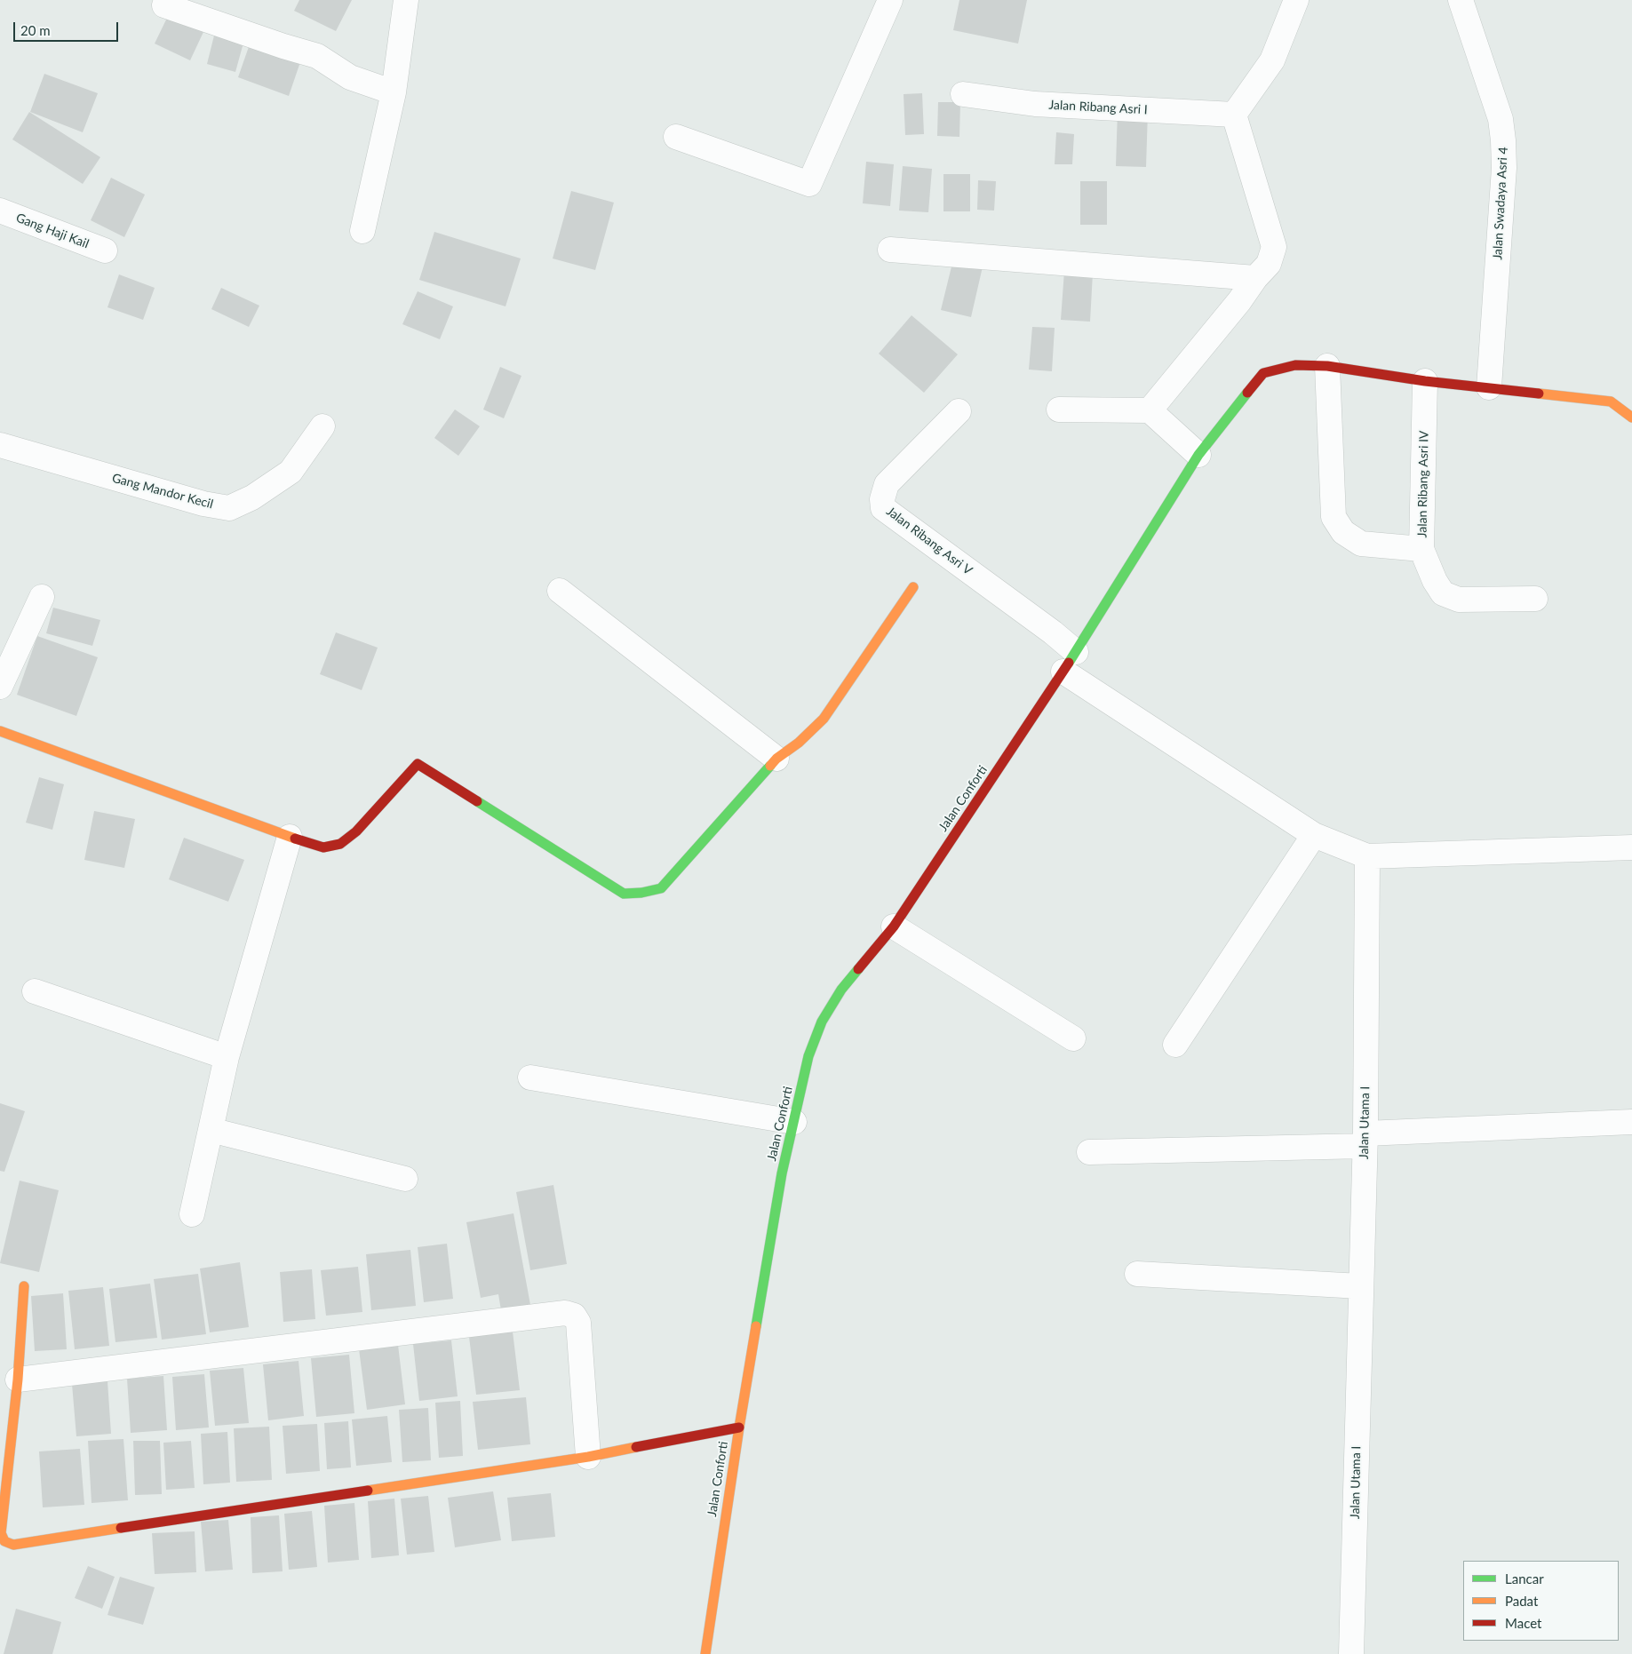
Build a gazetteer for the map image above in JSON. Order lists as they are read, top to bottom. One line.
{"streets":{"street":["Jalan Ribang Asri I","Jalan Swadaya Asri 4","Gang Haji Kail","Jalan Ribang Asri IV","Gang Mandor Kecil","Jalan Ribang Asri V","Jalan Conforti","Jalan Utama I"]},"crossings":[["Jalan Swadaya Asri 4","Jalan Conforti"],["Jalan Ribang Asri IV","Jalan Conforti"],["Jalan Ribang Asri V","Jalan Conforti"]],"legend":["Lancar","Padat","Macet"],"scale_bar":"20 m"}
